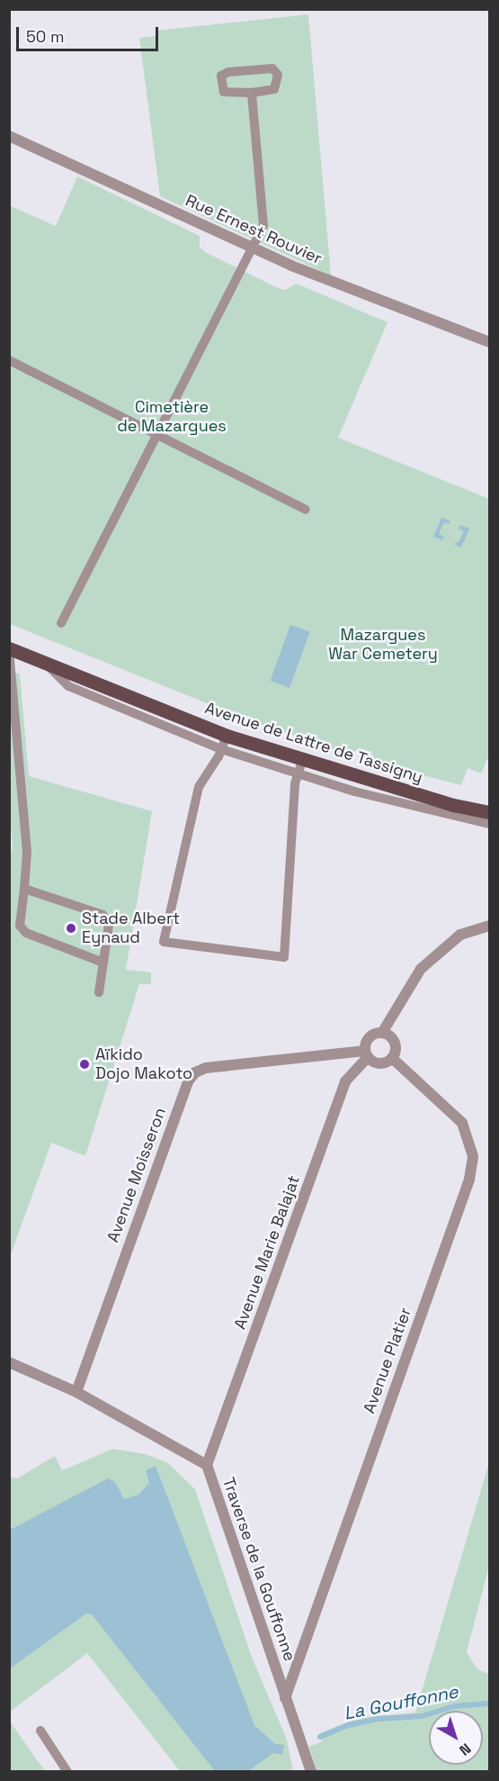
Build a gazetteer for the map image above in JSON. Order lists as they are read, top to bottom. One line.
{"streets":{"main road":["Avenue de Lattre de Tassigny"],"street":["Rue Ernest Rouvier","Avenue Moisseron","Avenue Marie Balajat","Avenue Platier","Traverse de la Gouffonne"]},"crossings":[["Avenue Moisseron","Avenue Marie Balajat"],["Avenue Moisseron","Avenue Platier"],["Avenue Moisseron","Traverse de la Gouffonne"],["Avenue Marie Balajat","Avenue Platier"],["Avenue Marie Balajat","Traverse de la Gouffonne"],["Avenue Platier","Traverse de la Gouffonne"]],"water":["La Gouffonne"],"parks":["Cimetière de Mazargues","Mazargues War Cemetery"],"places":["Stade Albert Eynaud","Aïkido Dojo Makoto"],"scale_bar":"50 m","north":"bottom right"}
